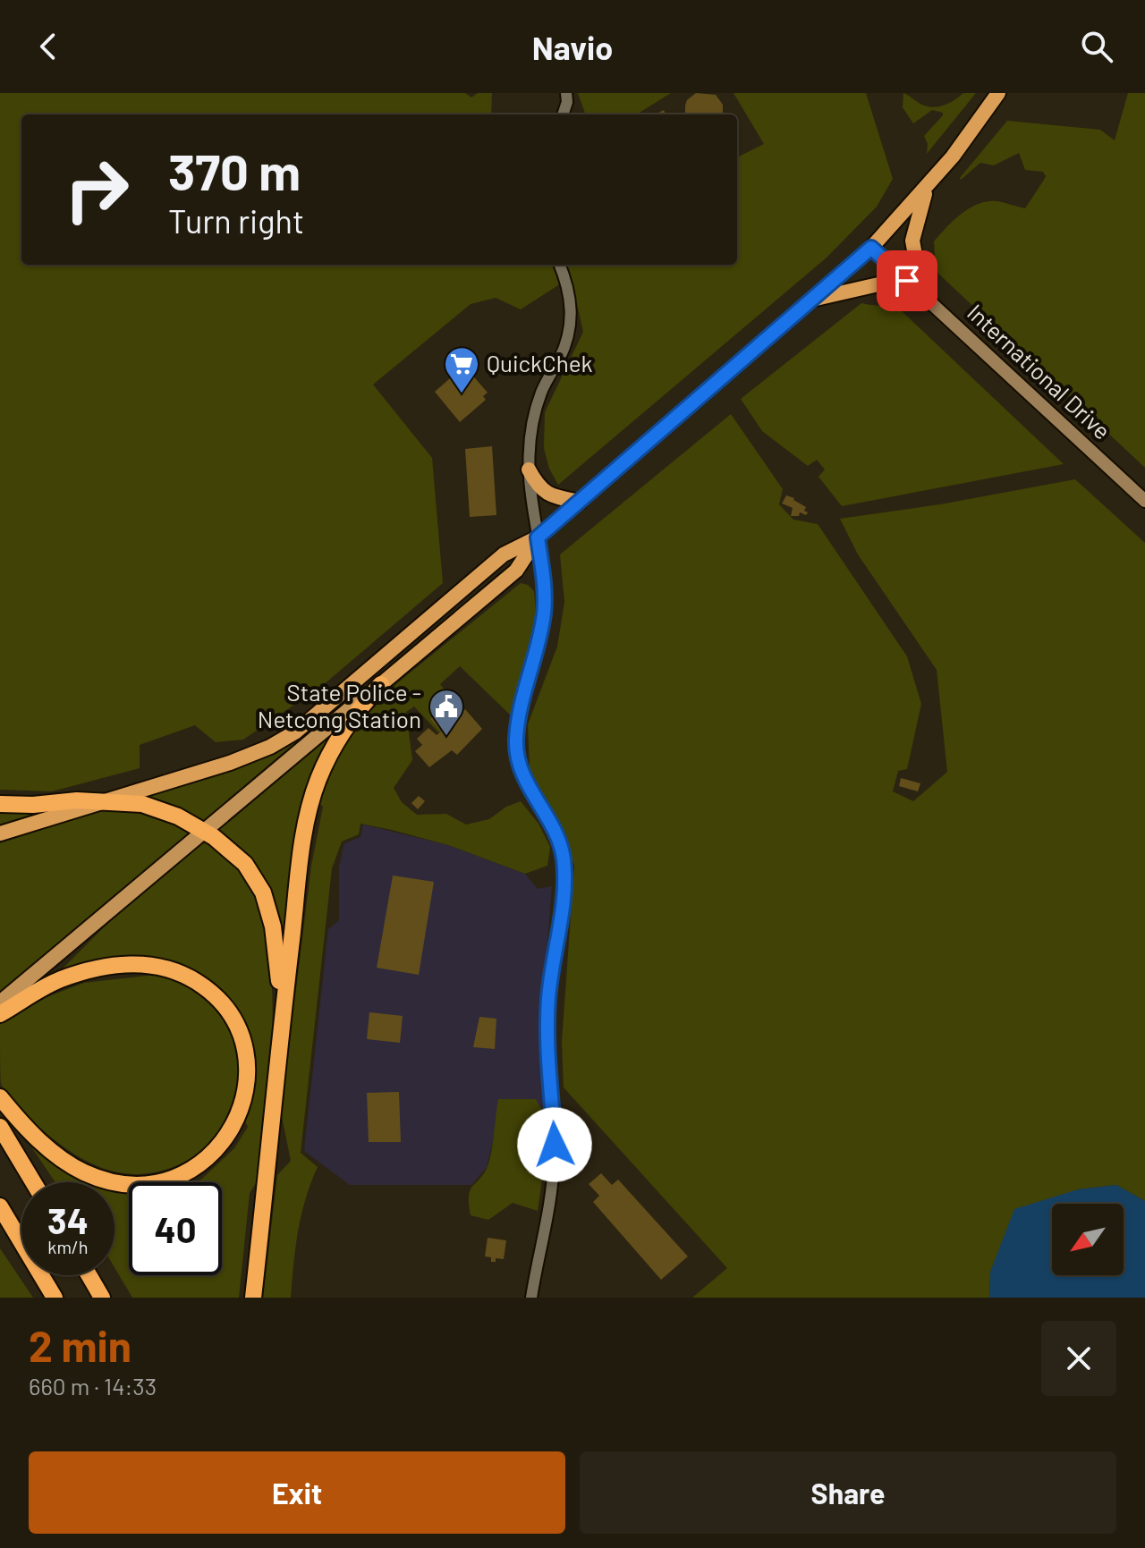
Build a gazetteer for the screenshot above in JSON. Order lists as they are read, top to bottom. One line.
{"streets":{"main road":["International Drive"]},"places":{"supermarket":["QuickChek"],"public building":["State Police - Netcong Station"]},"north":"bottom left","page":{"header":"Navio","turn":["370 m","Turn right"],"speed":"34 km/h","limit":"40","heading":["2 min","660 m · 14:33"],"buttons":["Exit","Share"]}}
